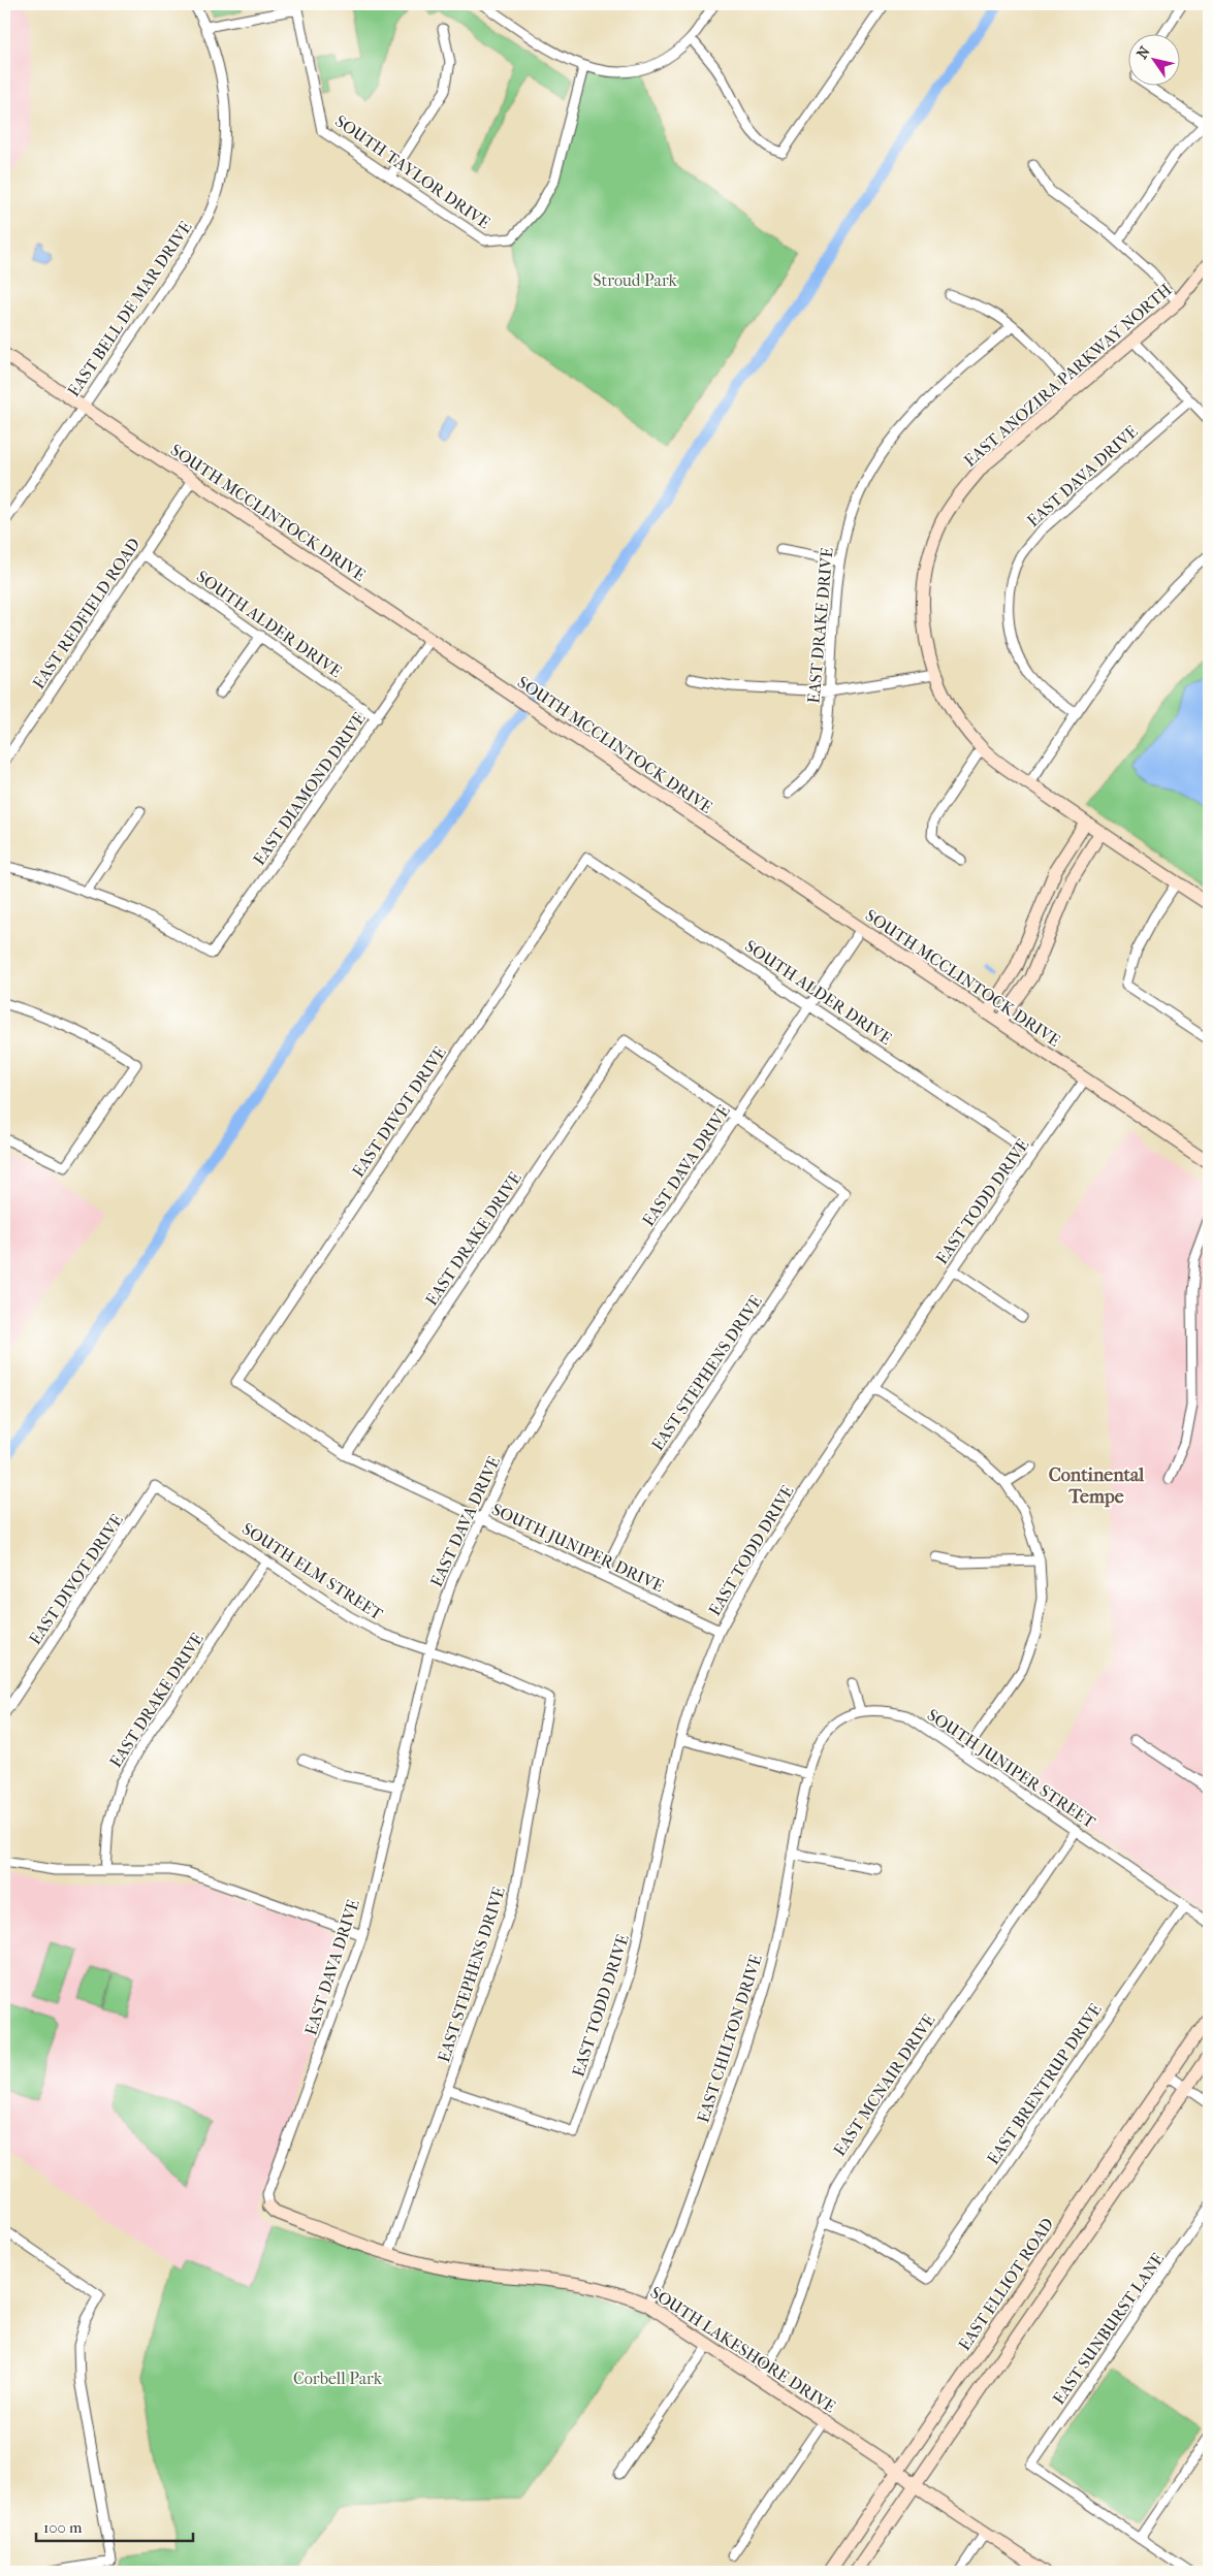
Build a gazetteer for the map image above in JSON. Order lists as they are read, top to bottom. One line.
{"streets":{"main road":["EAST ANOZIRA PARKWAY NORTH","SOUTH MCCLINTOCK DRIVE","EAST ELLIOT ROAD","SOUTH LAKESHORE DRIVE"],"street":["SOUTH TAYLOR DRIVE","EAST BELL DE MAR DRIVE","EAST DAVA DRIVE","EAST REDFIELD ROAD","SOUTH ALDER DRIVE","EAST DRAKE DRIVE","EAST DIAMOND DRIVE","EAST DIVOT DRIVE","EAST TODD DRIVE","EAST STEPHENS DRIVE","SOUTH JUNIPER DRIVE","SOUTH ELM STREET","SOUTH JUNIPER STREET","EAST CHILTON DRIVE","EAST BRENTRUP DRIVE","EAST MCNAIR DRIVE","EAST SUNBURST LANE"]},"crossings":[["SOUTH TAYLOR DRIVE","EAST BELL DE MAR DRIVE"],["EAST BELL DE MAR DRIVE","SOUTH MCCLINTOCK DRIVE"],["EAST DAVA DRIVE","SOUTH MCCLINTOCK DRIVE"],["EAST DAVA DRIVE","SOUTH ALDER DRIVE"],["EAST DAVA DRIVE","EAST DRAKE DRIVE"],["EAST DAVA DRIVE","EAST STEPHENS DRIVE"],["EAST DAVA DRIVE","SOUTH JUNIPER DRIVE"],["EAST DAVA DRIVE","SOUTH ELM STREET"],["EAST DAVA DRIVE","SOUTH LAKESHORE DRIVE"],["SOUTH MCCLINTOCK DRIVE","EAST REDFIELD ROAD"],["SOUTH MCCLINTOCK DRIVE","EAST DIAMOND DRIVE"],["SOUTH MCCLINTOCK DRIVE","EAST TODD DRIVE"],["EAST REDFIELD ROAD","SOUTH ALDER DRIVE"],["SOUTH ALDER DRIVE","EAST DIAMOND DRIVE"],["SOUTH ALDER DRIVE","EAST DIVOT DRIVE"],["SOUTH ALDER DRIVE","EAST TODD DRIVE"],["EAST DRAKE DRIVE","EAST STEPHENS DRIVE"],["EAST DRAKE DRIVE","SOUTH JUNIPER DRIVE"],["EAST DRAKE DRIVE","SOUTH ELM STREET"],["EAST DIVOT DRIVE","SOUTH JUNIPER DRIVE"],["EAST DIVOT DRIVE","SOUTH ELM STREET"],["EAST TODD DRIVE","EAST STEPHENS DRIVE"],["EAST TODD DRIVE","SOUTH JUNIPER DRIVE"],["EAST STEPHENS DRIVE","SOUTH JUNIPER DRIVE"],["EAST STEPHENS DRIVE","SOUTH ELM STREET"],["EAST STEPHENS DRIVE","SOUTH LAKESHORE DRIVE"],["SOUTH JUNIPER STREET","EAST CHILTON DRIVE"],["SOUTH JUNIPER STREET","EAST BRENTRUP DRIVE"],["SOUTH JUNIPER STREET","EAST MCNAIR DRIVE"],["EAST CHILTON DRIVE","SOUTH LAKESHORE DRIVE"],["EAST BRENTRUP DRIVE","EAST MCNAIR DRIVE"],["EAST MCNAIR DRIVE","SOUTH LAKESHORE DRIVE"],["EAST ELLIOT ROAD","SOUTH LAKESHORE DRIVE"]],"districts":["Continental Tempe"],"parks":["Stroud Park","Corbell Park"],"scale_bar":"100 m","north":"top left"}
